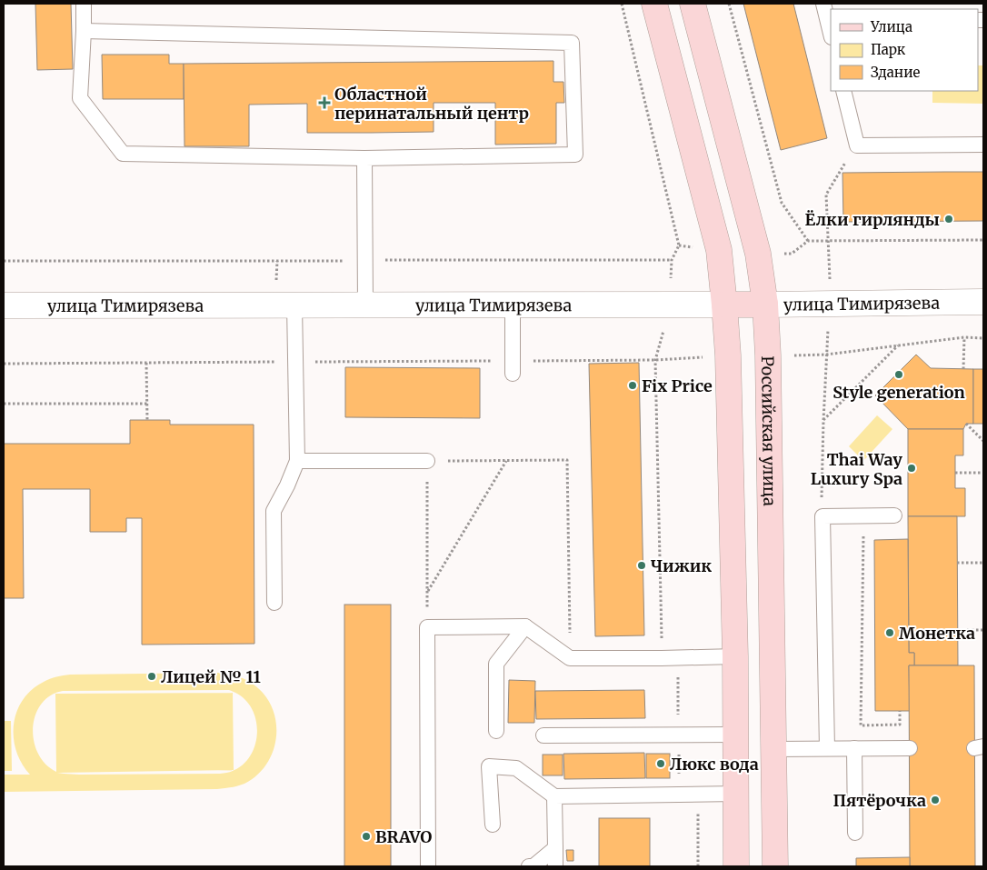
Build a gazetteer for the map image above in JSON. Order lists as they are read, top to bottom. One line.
{"streets":{"main road":["улица Тимирязева","Российская улица"]},"crossings":[["улица Тимирязева","Российская улица"]],"places":{"health":["Областной перинатальный центр"],"other":["Ёлки гирлянды","Style generation","Fix Price","Thai Way Luxury Spa","Чижик","Монетка","Лицей № 11","Люкс вода","Пятёрочка","BRAVO"]},"legend":["Улица","Парк","Здание"]}
